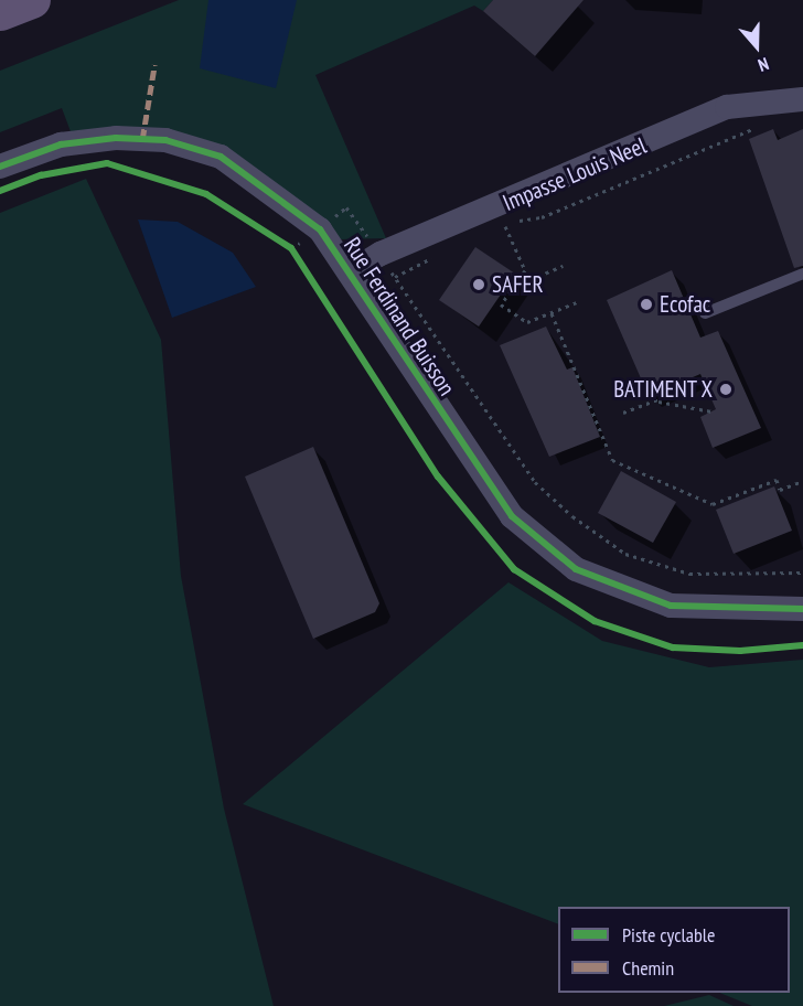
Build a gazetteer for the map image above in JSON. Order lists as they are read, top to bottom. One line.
{"streets":{"street":["Impasse Louis Neel","Rue Ferdinand Buisson"]},"crossings":[["Impasse Louis Neel","Rue Ferdinand Buisson"]],"places":["SAFER","Ecofac","BATIMENT X"],"legend":["Piste cyclable","Chemin"],"north":"bottom"}
